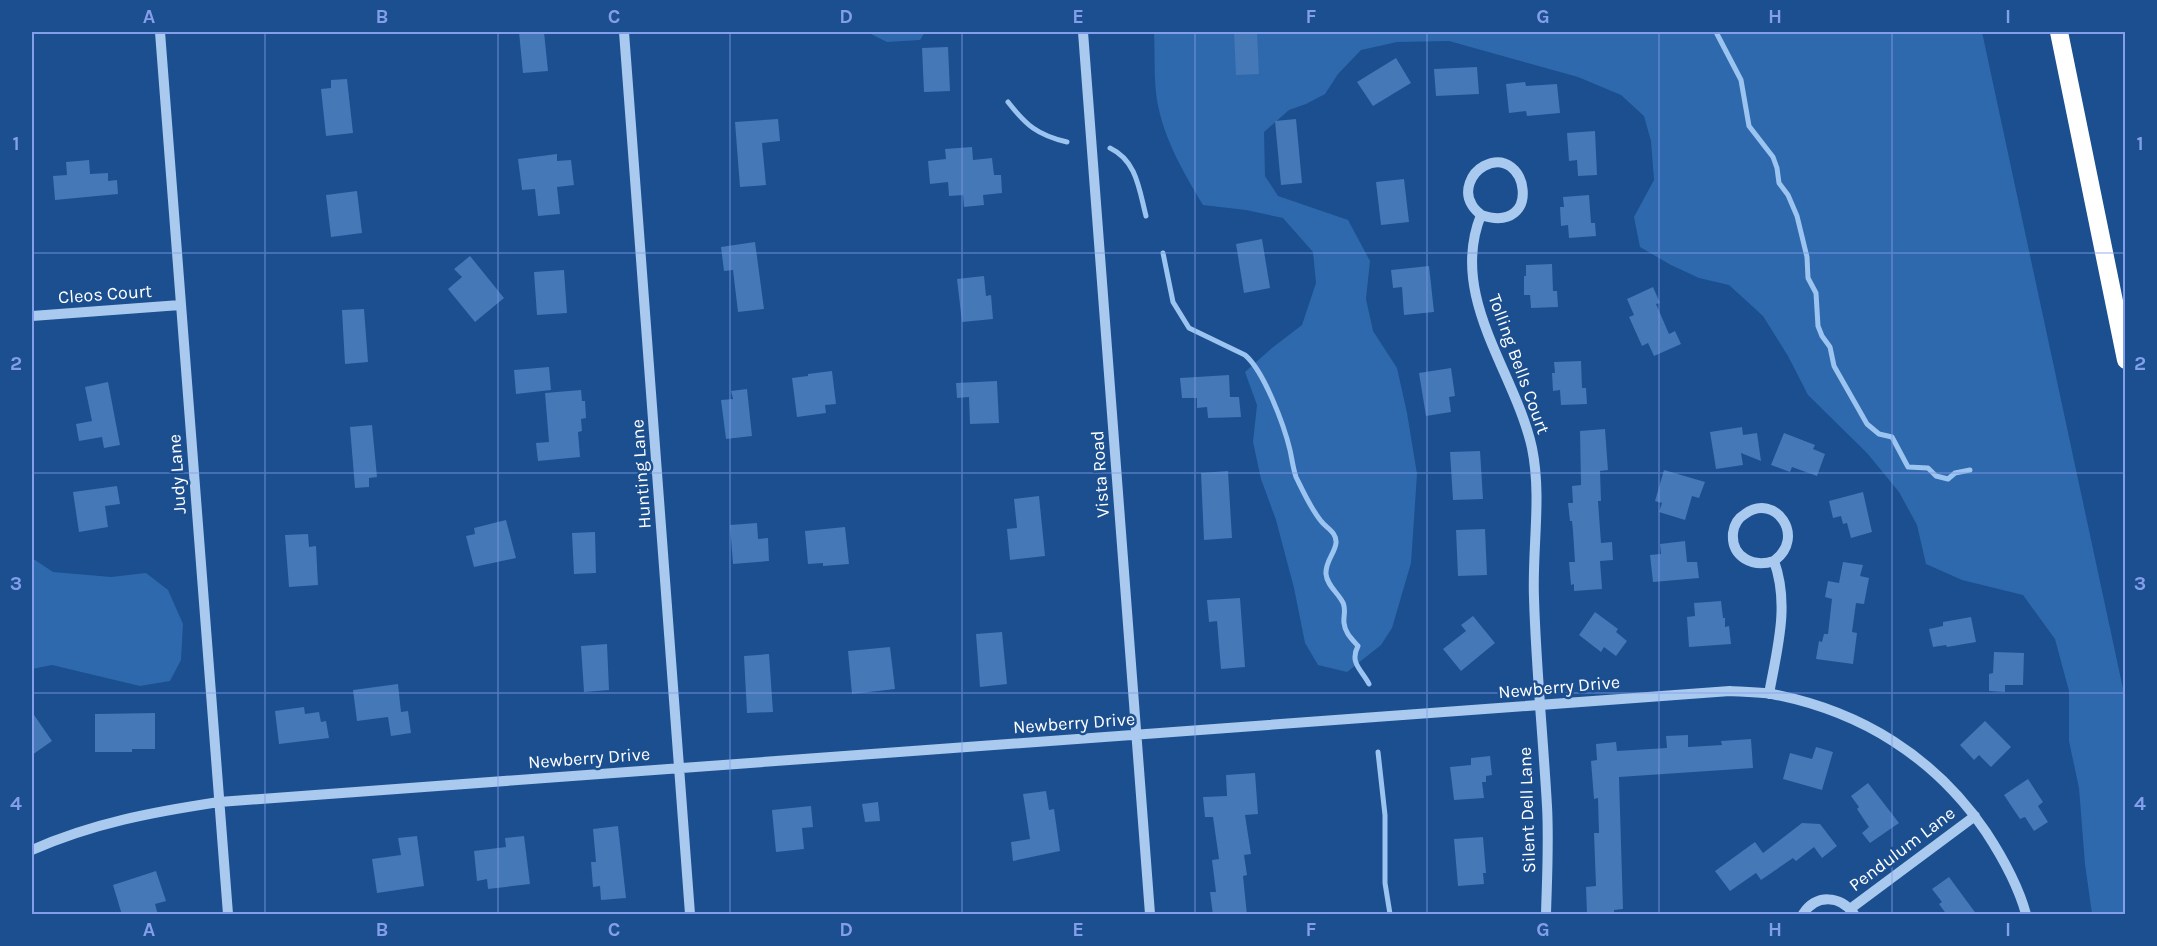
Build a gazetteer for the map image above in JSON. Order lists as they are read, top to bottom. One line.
{"streets":{"street":["Cleos Court","Tolling Bells Court","Judy Lane","Hunting Lane","Vista Road","Newberry Drive","Silent Dell Lane","Pendulum Lane"]},"crossings":[["Cleos Court","Judy Lane"],["Tolling Bells Court","Newberry Drive"],["Tolling Bells Court","Silent Dell Lane"],["Judy Lane","Newberry Drive"],["Hunting Lane","Newberry Drive"],["Vista Road","Newberry Drive"],["Newberry Drive","Silent Dell Lane"],["Newberry Drive","Pendulum Lane"]],"grid":{"columns":["A","B","C","D","E","F","G","H","I"],"rows":["1","2","3","4"]}}
